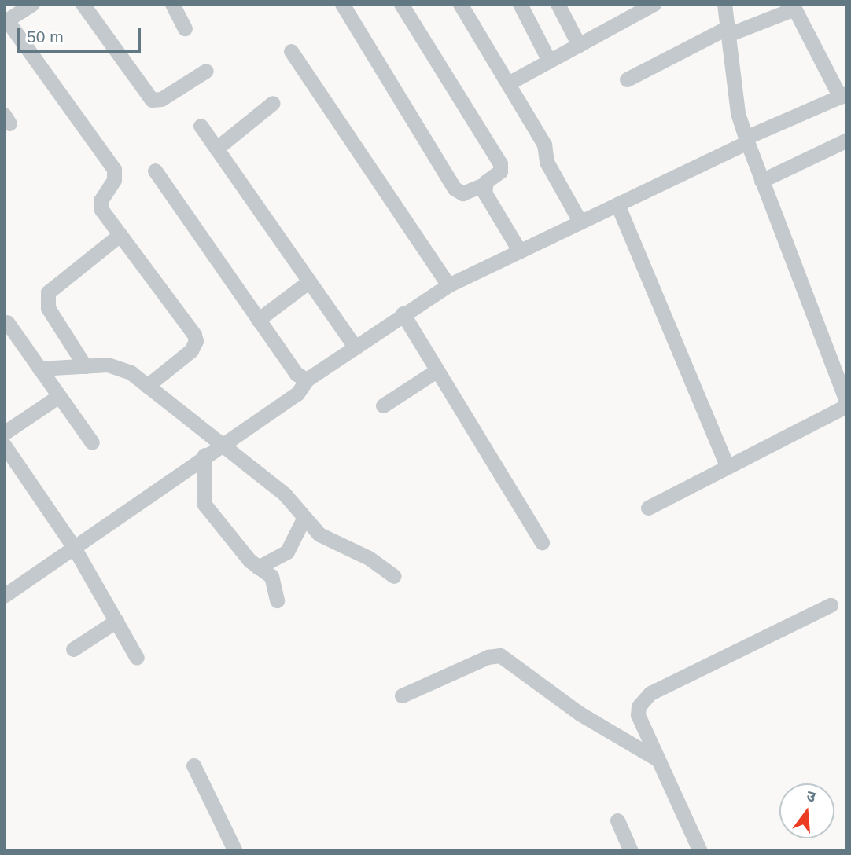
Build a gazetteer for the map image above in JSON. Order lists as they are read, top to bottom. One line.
{"scale_bar":"50 m","north":"top"}
